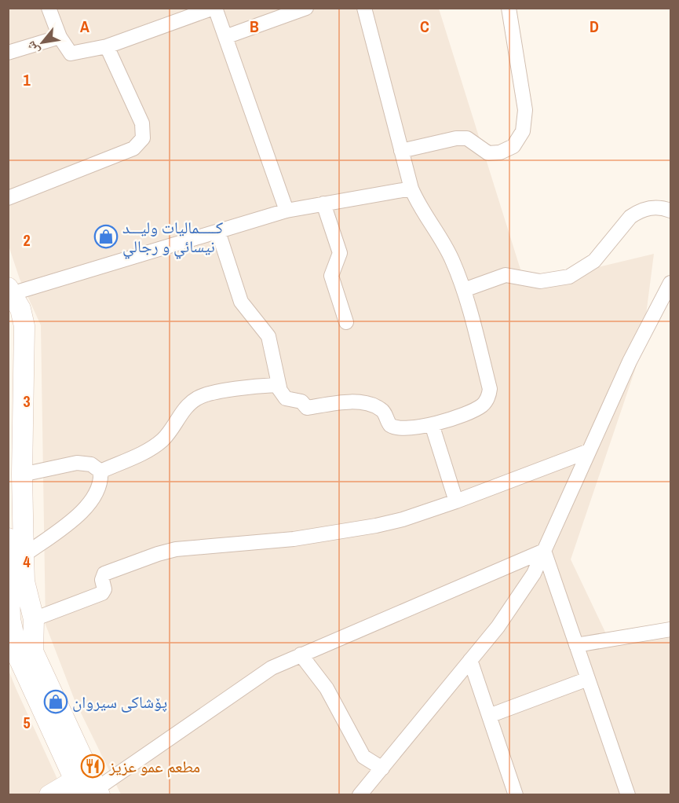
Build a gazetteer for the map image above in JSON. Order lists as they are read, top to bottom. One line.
{"places":{"shop":["كـــــمالیات ولیـــد نیسائي و رجالي","پۆشاکی سیروان"],"restaurant":["مطعم عمو عزيز"]},"north":"bottom left","grid":{"columns":["A","B","C","D"],"rows":["1","2","3","4","5"]}}
